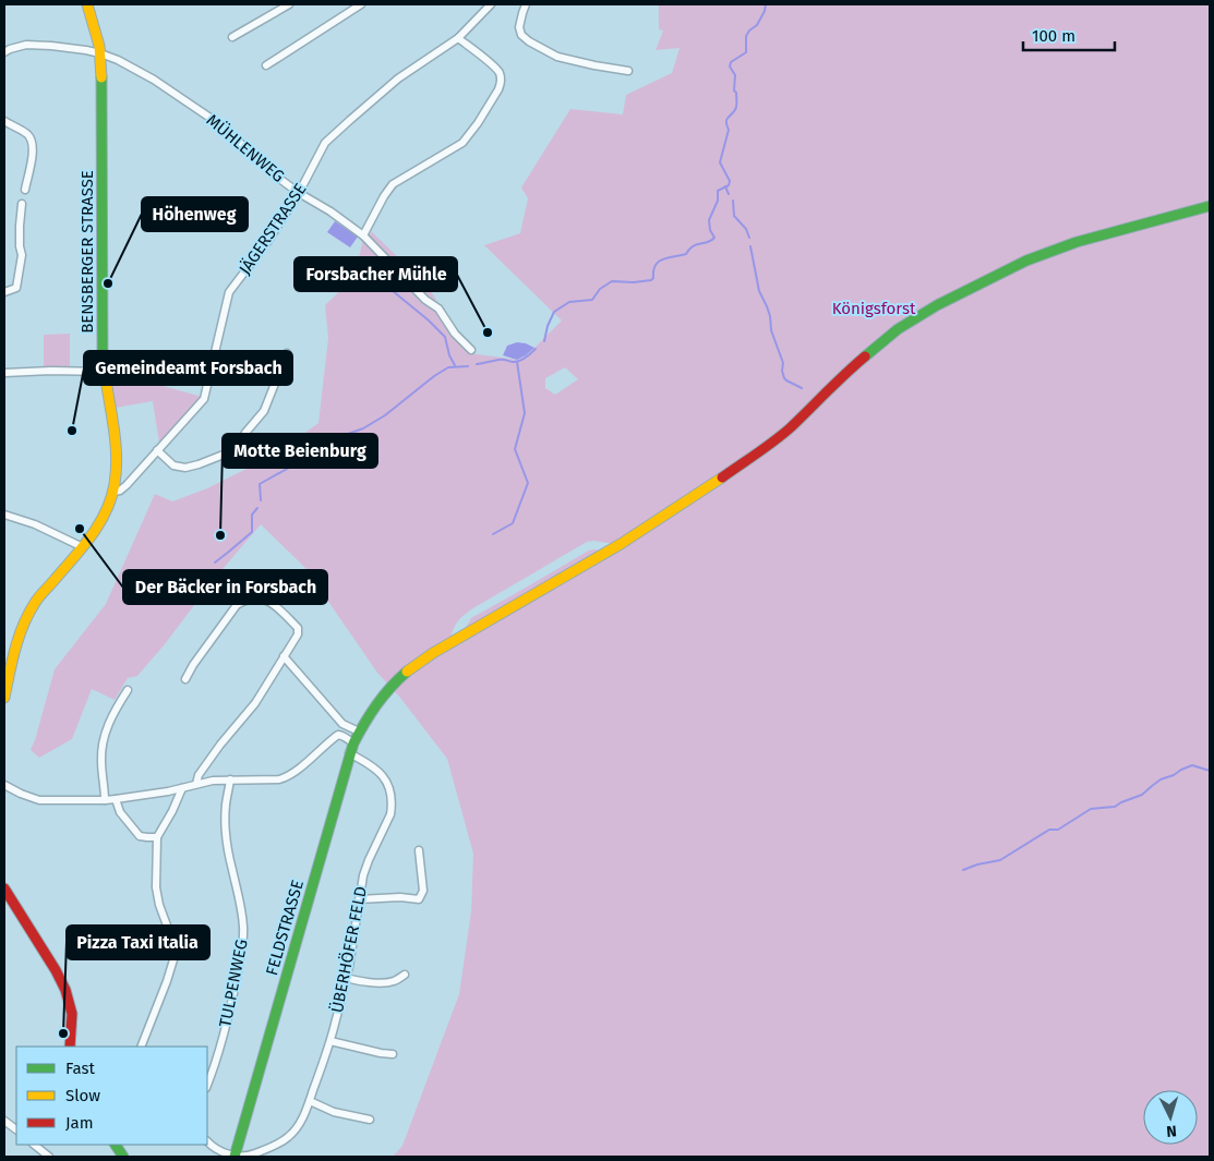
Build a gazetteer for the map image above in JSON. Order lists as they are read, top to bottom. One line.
{"streets":{"main road":["BENSBERGER STRASSE","FELDSTRASSE"],"street":["MÜHLENWEG","JÄGERSTRASSE","ÜBERHÖFER FELD","TULPENWEG"]},"crossings":[["MÜHLENWEG","JÄGERSTRASSE"],["MÜHLENWEG","BENSBERGER STRASSE"],["JÄGERSTRASSE","BENSBERGER STRASSE"],["FELDSTRASSE","ÜBERHÖFER FELD"]],"parks":["Königsforst"],"places":["Höhenweg","Forsbacher Mühle","Gemeindeamt Forsbach","Der Bäcker in Forsbach","Motte Beienburg","Pizza Taxi Italia"],"legend":["Fast","Slow","Jam"],"scale_bar":"100 m","north":"bottom"}
